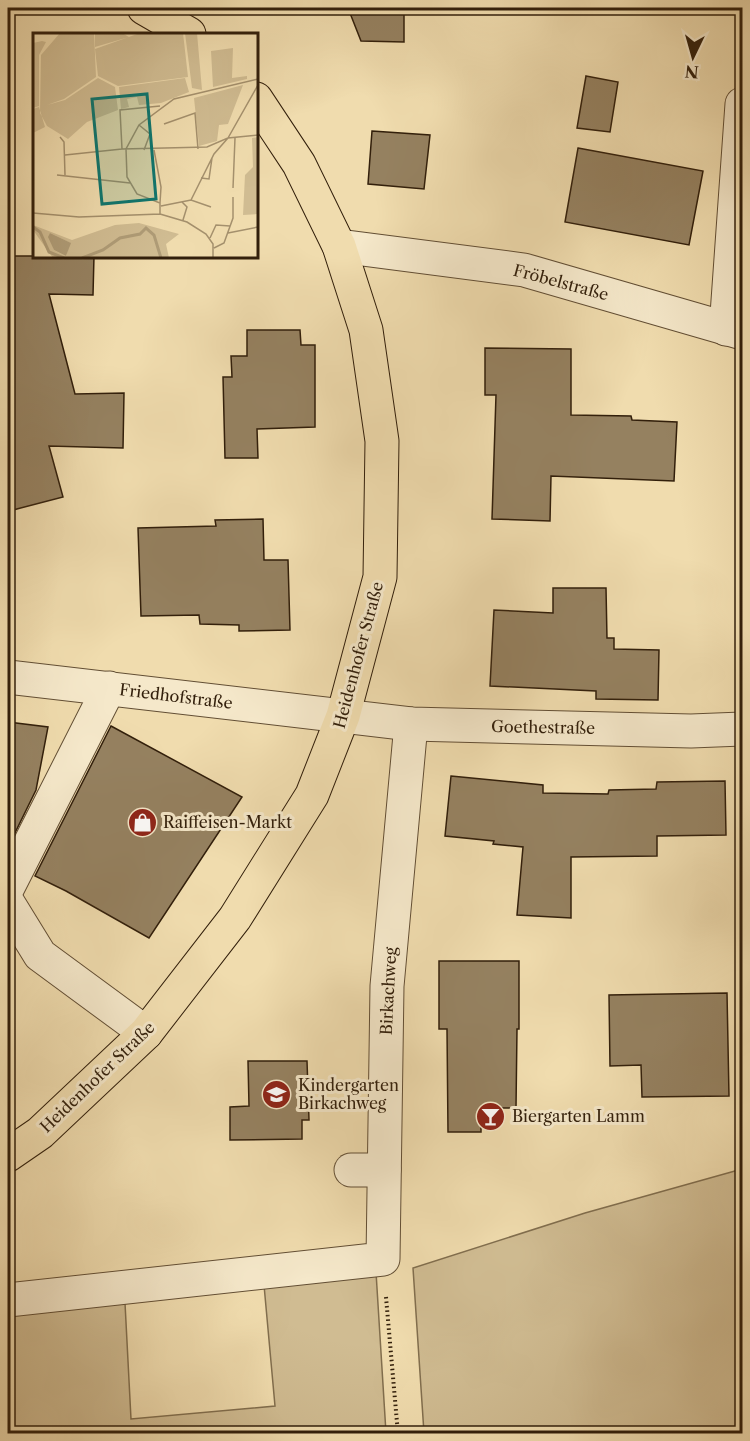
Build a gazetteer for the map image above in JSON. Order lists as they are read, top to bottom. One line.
{"streets":{"main road":["Heidenhofer Straße"],"street":["Fröbelstraße","Friedhofstraße","Goethestraße","Birkachweg"]},"crossings":[["Fröbelstraße","Heidenhofer Straße"],["Heidenhofer Straße","Friedhofstraße"],["Heidenhofer Straße","Goethestraße"],["Friedhofstraße","Goethestraße"],["Goethestraße","Birkachweg"]],"places":{"shop":["Raiffeisen-Markt"],"school or university":["Kindergarten Birkachweg"],"bar":["Biergarten Lamm"]},"north":"bottom"}
